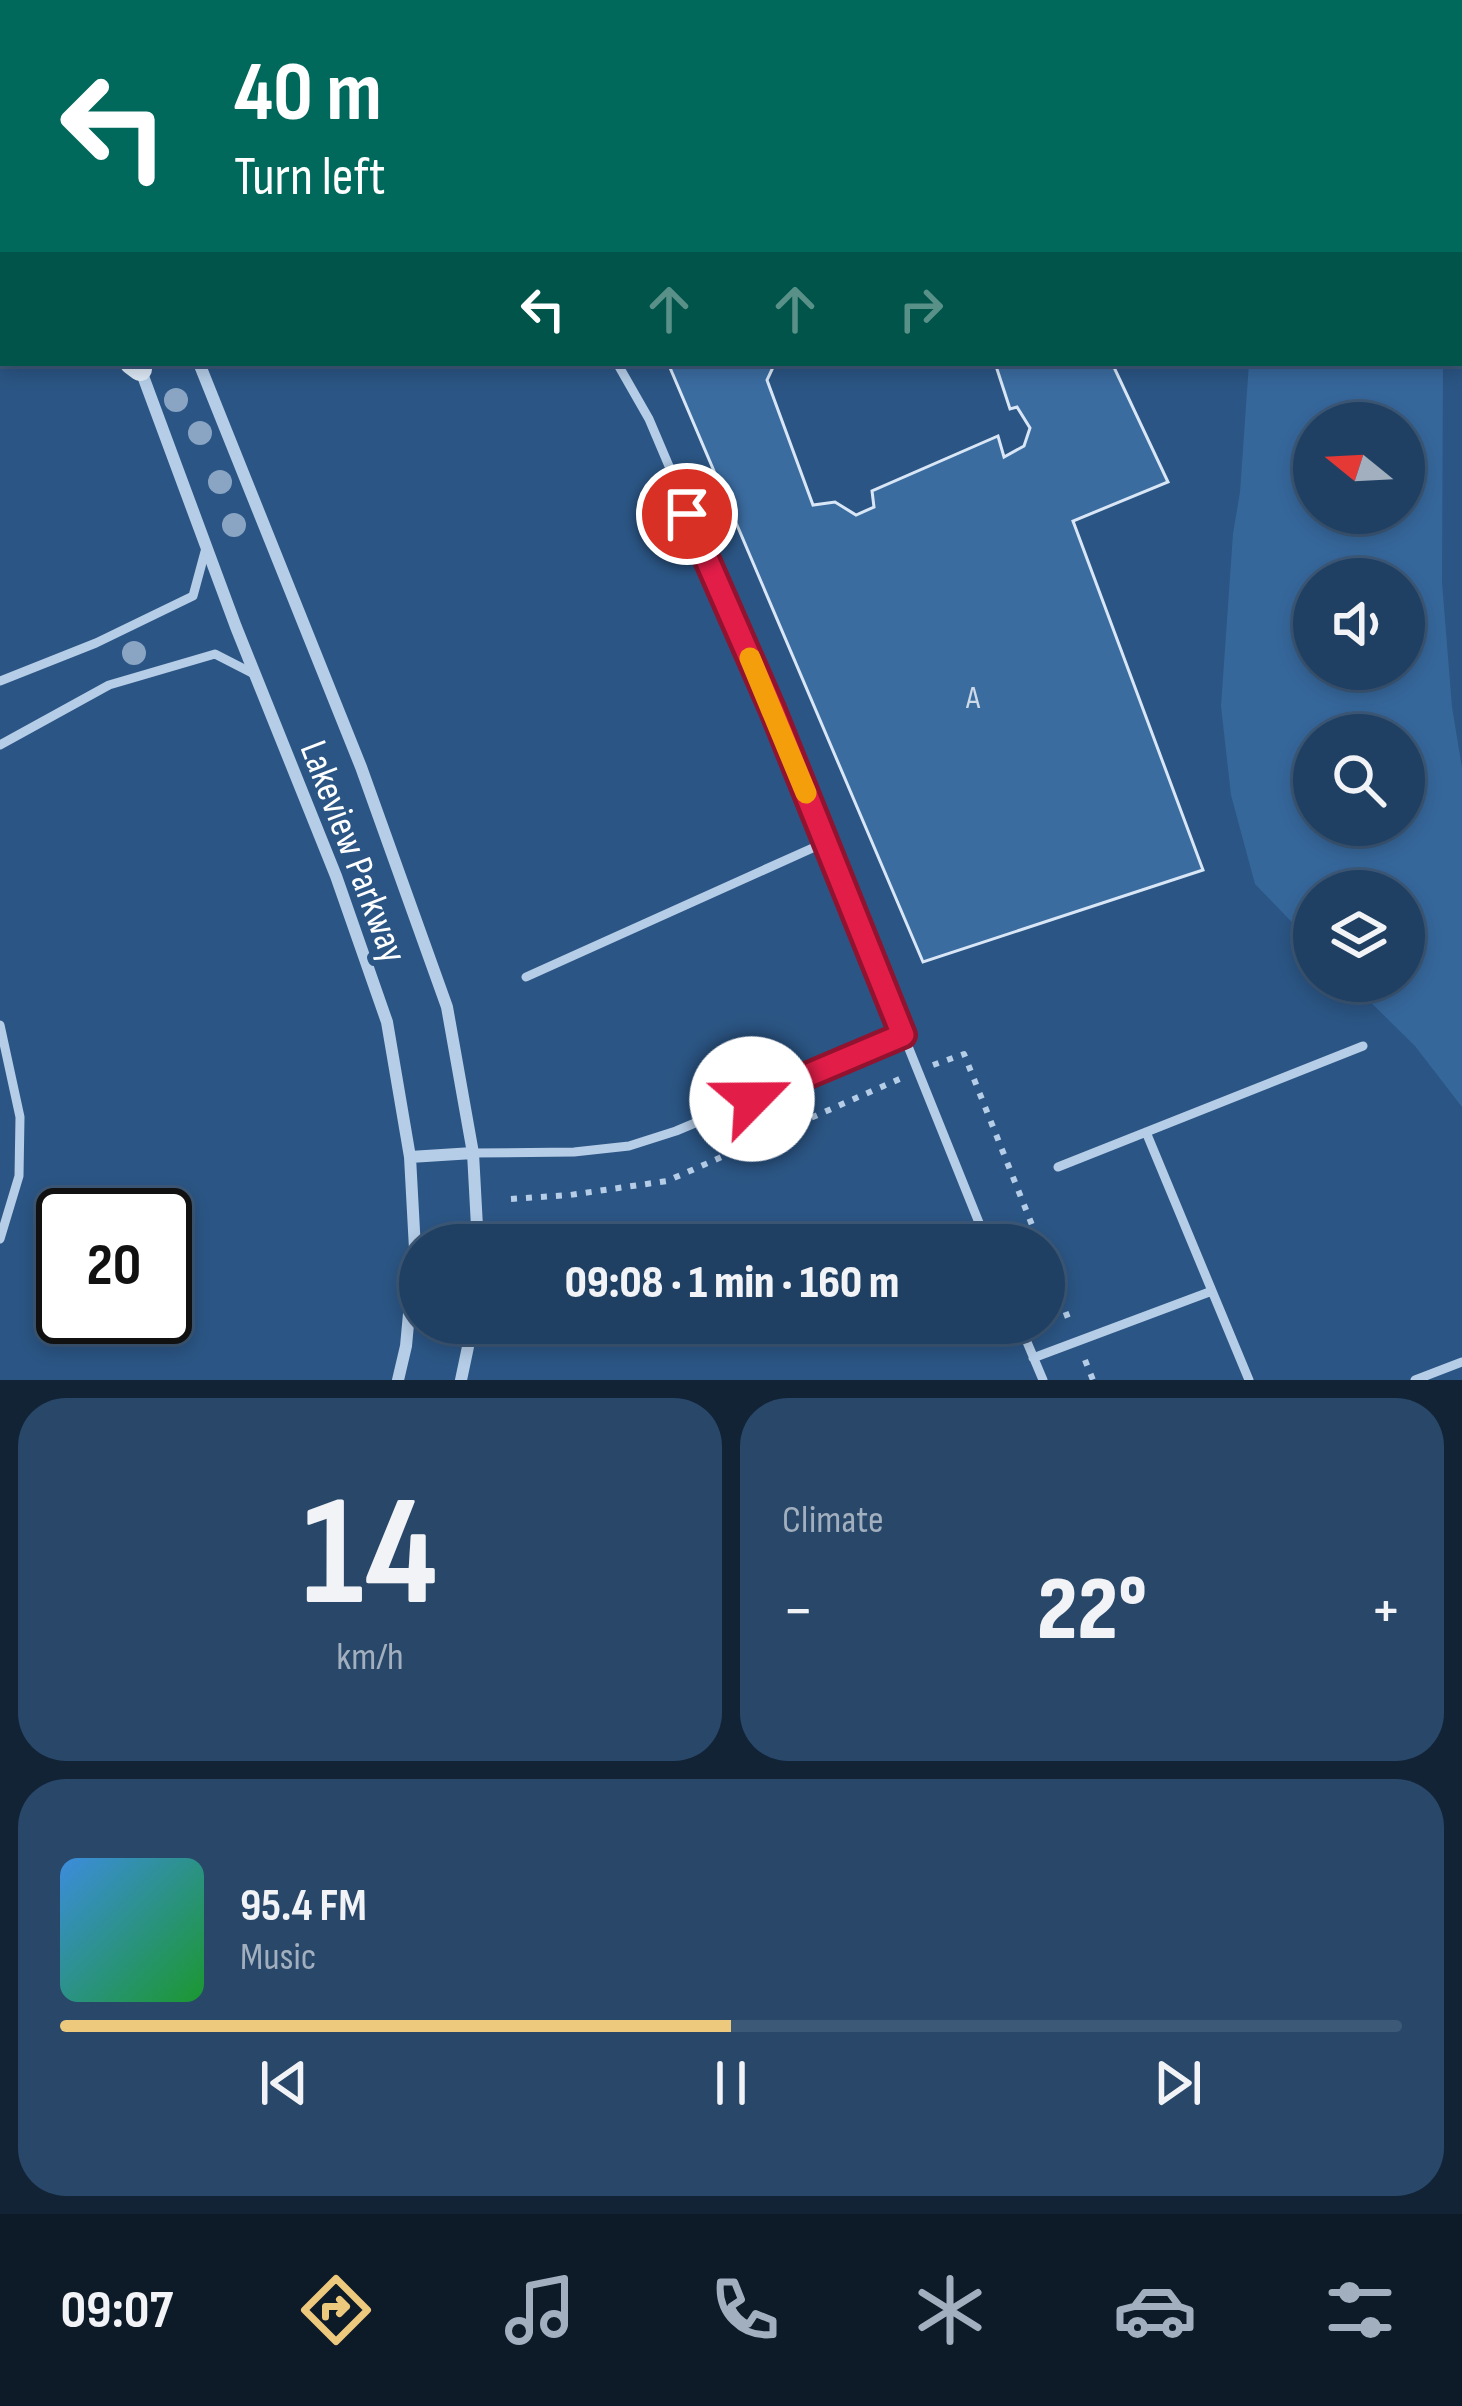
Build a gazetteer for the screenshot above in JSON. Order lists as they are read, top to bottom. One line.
{"streets":{"street":["Lakeview Parkway"]},"house_numbers":["A"],"north":"left","page":{"turn":["40 m","Turn left"],"limit":"20","trip":"09:08 · 1 min · 160 m","tile":[["14","km/h"],"Climate"],"heat":["−","22°","+"],"song":["95.4 FM","Music"],"tabs":"09:07"}}
